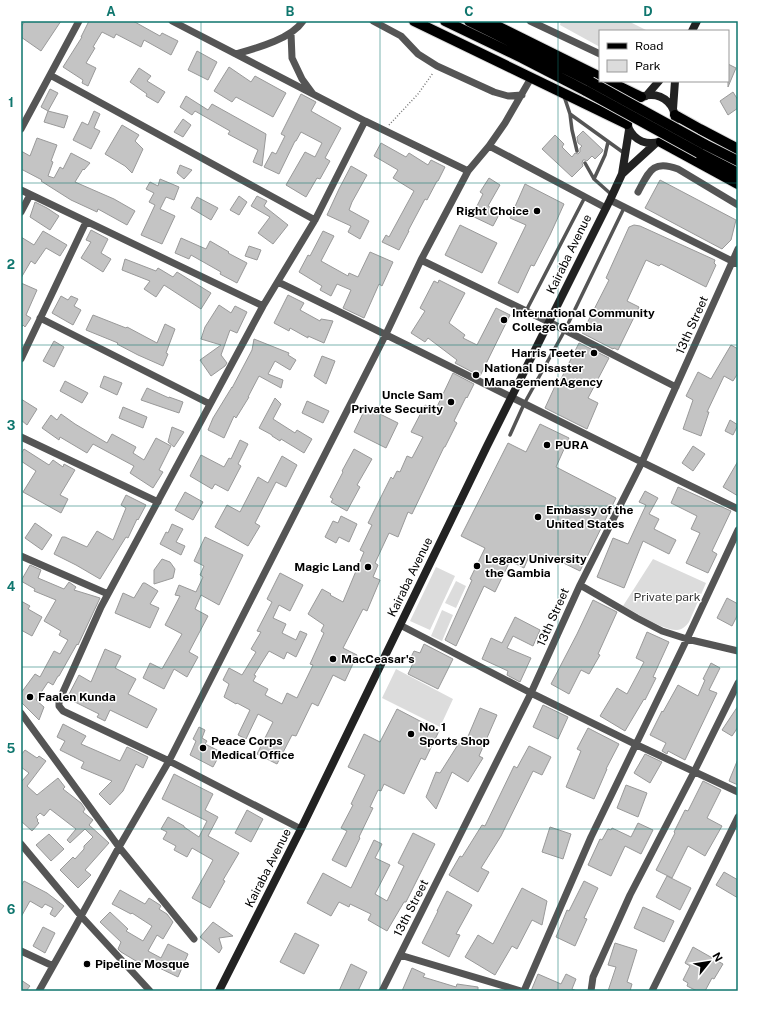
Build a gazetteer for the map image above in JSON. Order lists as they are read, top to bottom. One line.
{"streets":{"street":["Kairaba Avenue","13th Street"]},"parks":["Private park"],"places":["Right Choice","International Community College Gambia","Harris Teeter","National Disaster ManagementAgency","Uncle Sam Private Security","PURA","Embassy of the United States","Legacy University the Gambia","Magic Land","MacCeasar's","Faalen Kunda","No. 1 Sports Shop","Peace Corps Medical Office","Pipeline Mosque"],"legend":["Road","Park"],"north":"top right","grid":{"columns":["A","B","C","D"],"rows":["1","2","3","4","5","6"]}}
